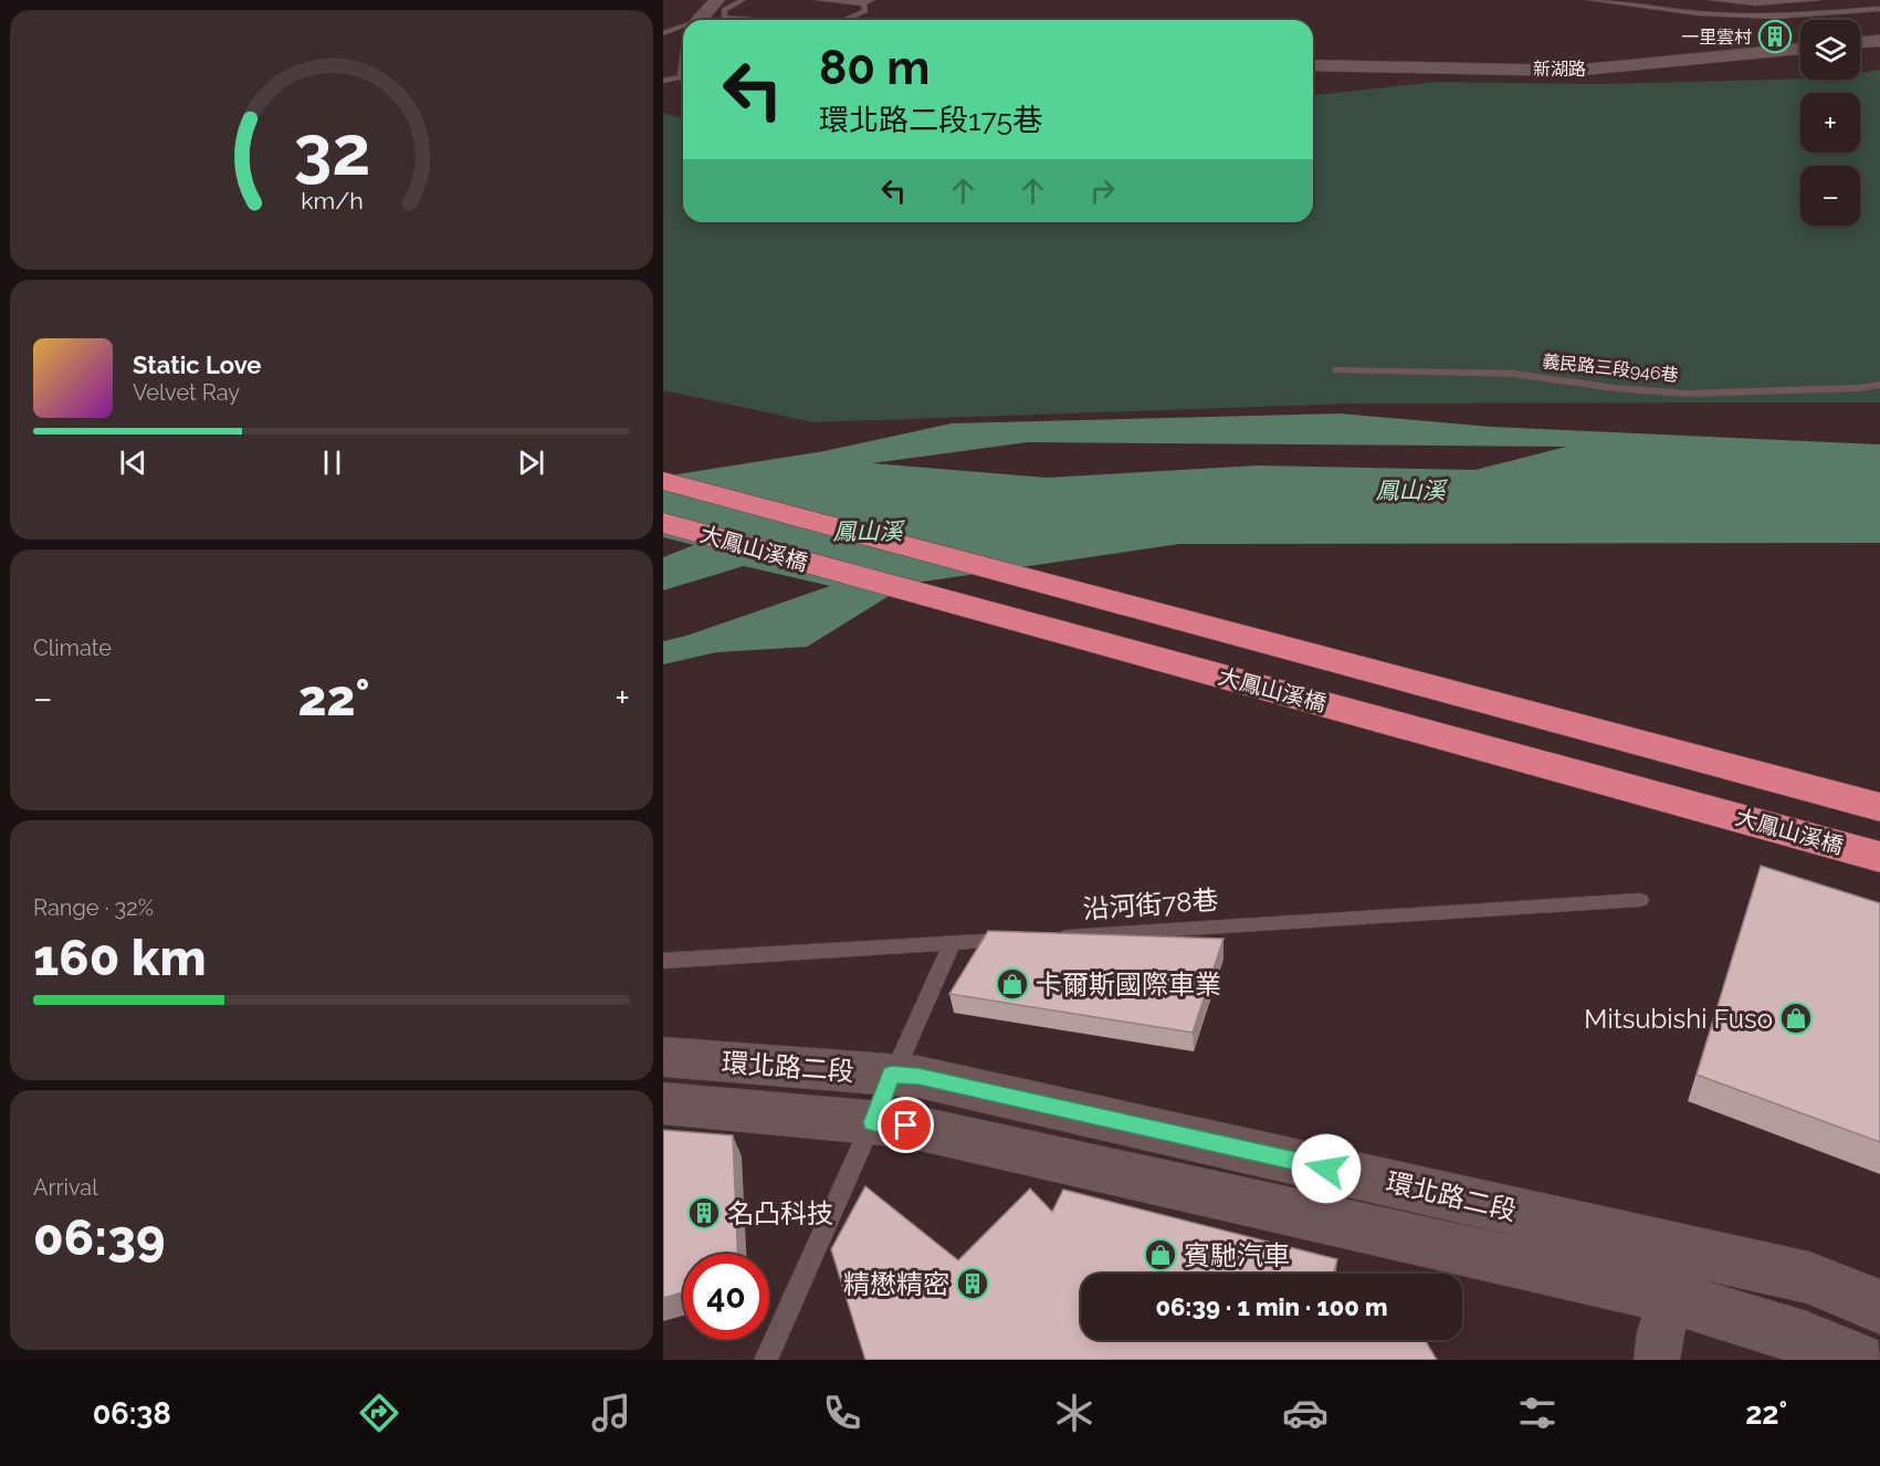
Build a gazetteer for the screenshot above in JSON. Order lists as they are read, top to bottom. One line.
{"streets":{"highway":["大鳳山溪橋"],"street":["新湖路","環北路二段"],"lane":["義民路三段946巷","沿河街78巷"]},"water":["鳳山溪"],"places":{"building":["一里雲村","名凸科技","精懋精密"],"shop":["卡爾斯國際車業","Mitsubishi Fuso","賓馳汽車"]},"page":{"map_buttons":["+","−"],"turn":["80 m","環北路二段175巷"],"song":["Static Love","Velvet Ray"],"tile":["Climate",["Range · 32%","160 km"],["Arrival","06:39"]],"heat":["−","22°","+"],"limit":"40","trip":"06:39 · 1 min · 100 m","tabs":["06:38","22°"],"gauge":["32","km/h"]}}
